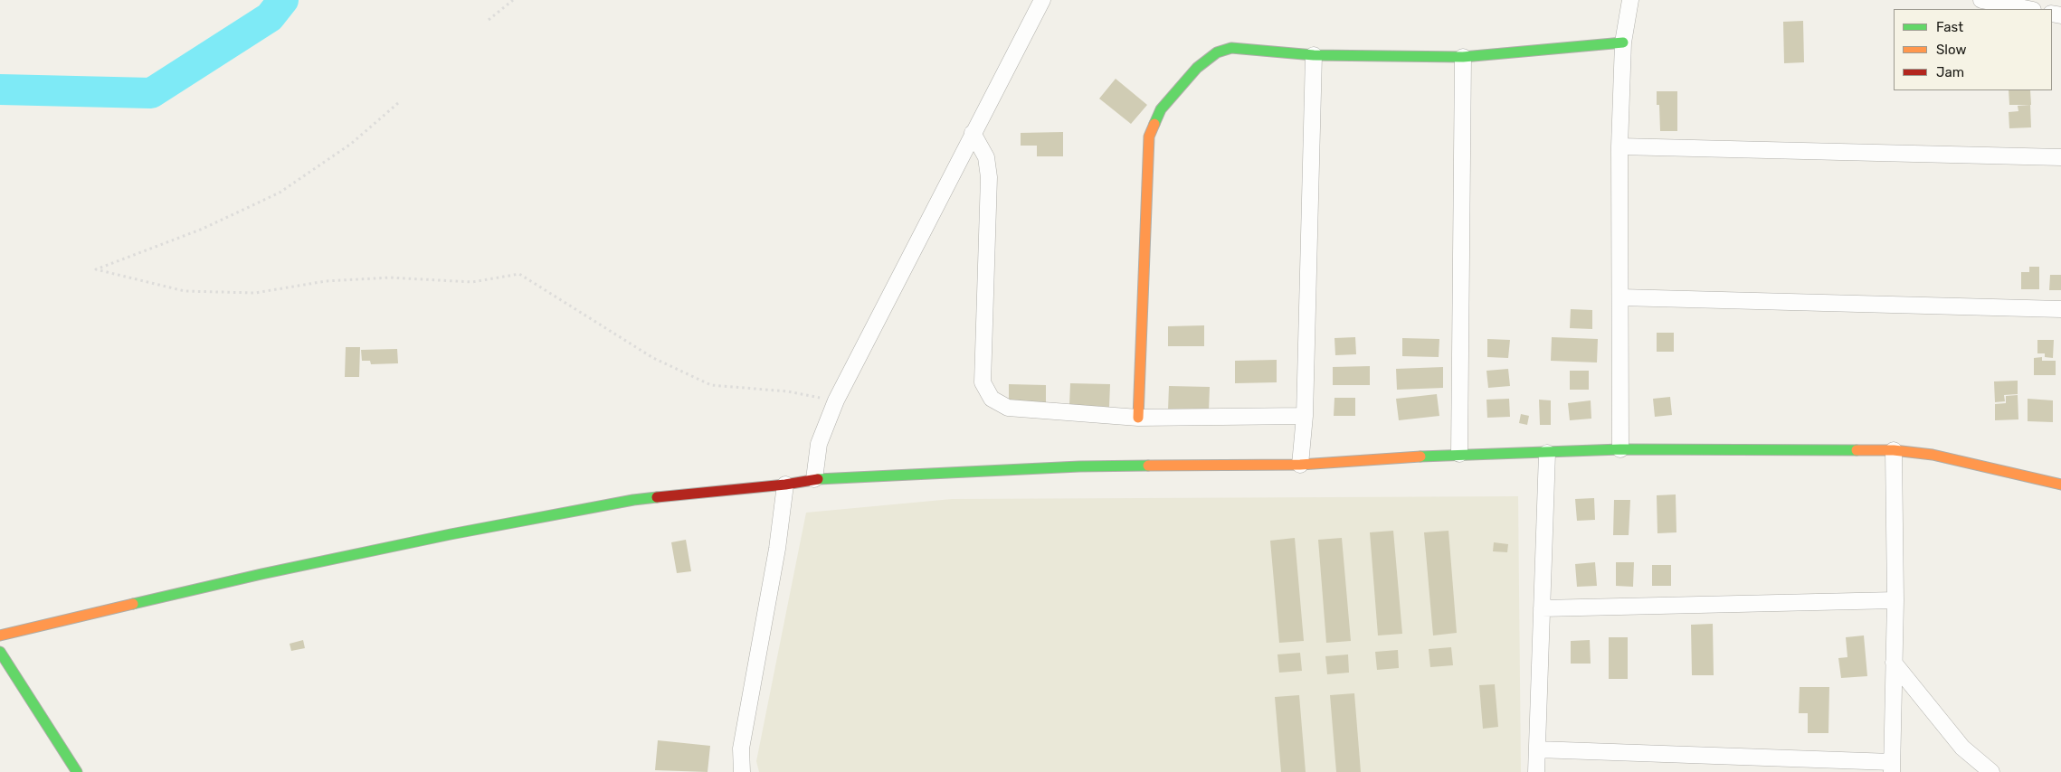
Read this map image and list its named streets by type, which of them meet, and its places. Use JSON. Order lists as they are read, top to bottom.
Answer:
{
  "legend": ["Fast", "Slow", "Jam"]
}
